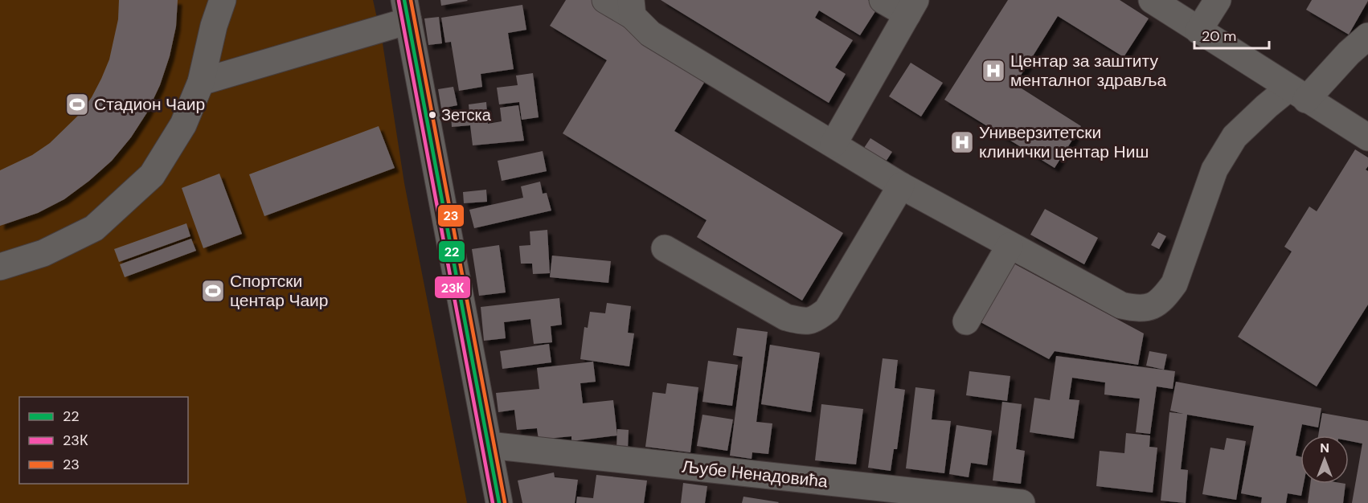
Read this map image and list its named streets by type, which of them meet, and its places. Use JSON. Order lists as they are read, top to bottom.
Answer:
{
  "streets": {
    "street": ["Љубе Ненадовића"]
  },
  "places": {
    "hospital": ["Центар за заштиту менталног здравља", "Универзитетски клинички центар Ниш"],
    "sports": ["Стадион Чаир", "Спортски центар Чаир"],
    "other": ["Зетска"]
  },
  "lines": ["transit line 22", "transit line 23", "transit line 23К"],
  "legend": ["22", "23К", "23"],
  "scale_bar": "20 m",
  "north": "top"
}
